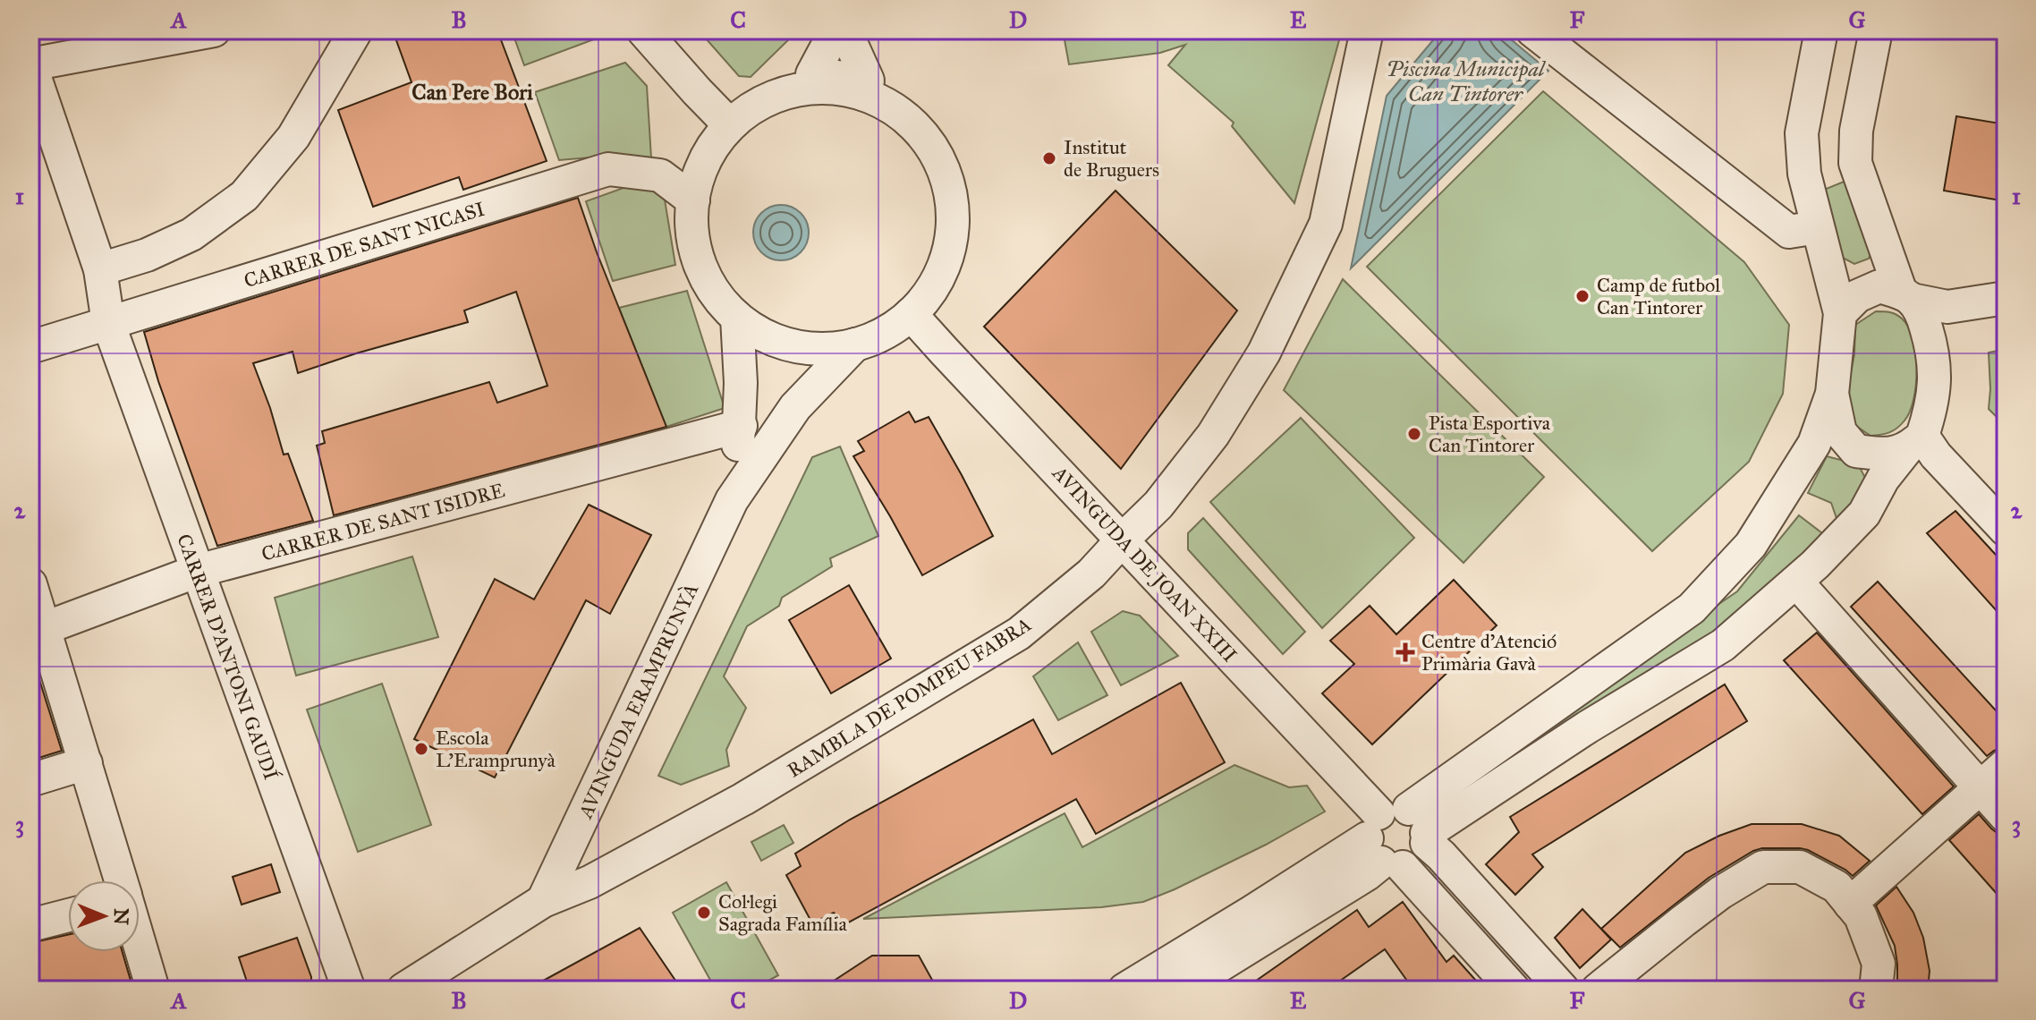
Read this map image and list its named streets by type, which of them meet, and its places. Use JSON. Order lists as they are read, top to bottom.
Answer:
{
  "streets": {
    "street": [
      "CARRER DE SANT NICASI",
      "CARRER DE SANT ISIDRE",
      "AVINGUDA DE JOAN XXIII",
      "CARRER D'ANTONI GAUDÍ",
      "RAMBLA DE POMPEU FABRA",
      "AVINGUDA ERAMPRUNYÀ"
    ]
  },
  "crossings": [
    ["CARRER DE SANT NICASI", "CARRER D'ANTONI GAUDÍ"],
    ["CARRER DE SANT ISIDRE", "CARRER D'ANTONI GAUDÍ"],
    ["AVINGUDA DE JOAN XXIII", "RAMBLA DE POMPEU FABRA"],
    ["RAMBLA DE POMPEU FABRA", "AVINGUDA ERAMPRUNYÀ"]
  ],
  "districts": ["Can Pere Bori"],
  "water": ["Piscina Municipal Can Tintorer"],
  "places": {
    "other": [
      "Institut de Bruguers",
      "Camp de futbol Can Tintorer",
      "Pista Esportiva Can Tintorer",
      "Escola L'Eramprunyà",
      "Col·legi Sagrada Família"
    ],
    "health": ["Centre d'Atenció Primària Gavà"]
  },
  "north": "right",
  "grid": {
    "columns": [
      "A",
      "B",
      "C",
      "D",
      "E",
      "F",
      "G"
    ],
    "rows": ["1", "2", "3"]
  }
}
